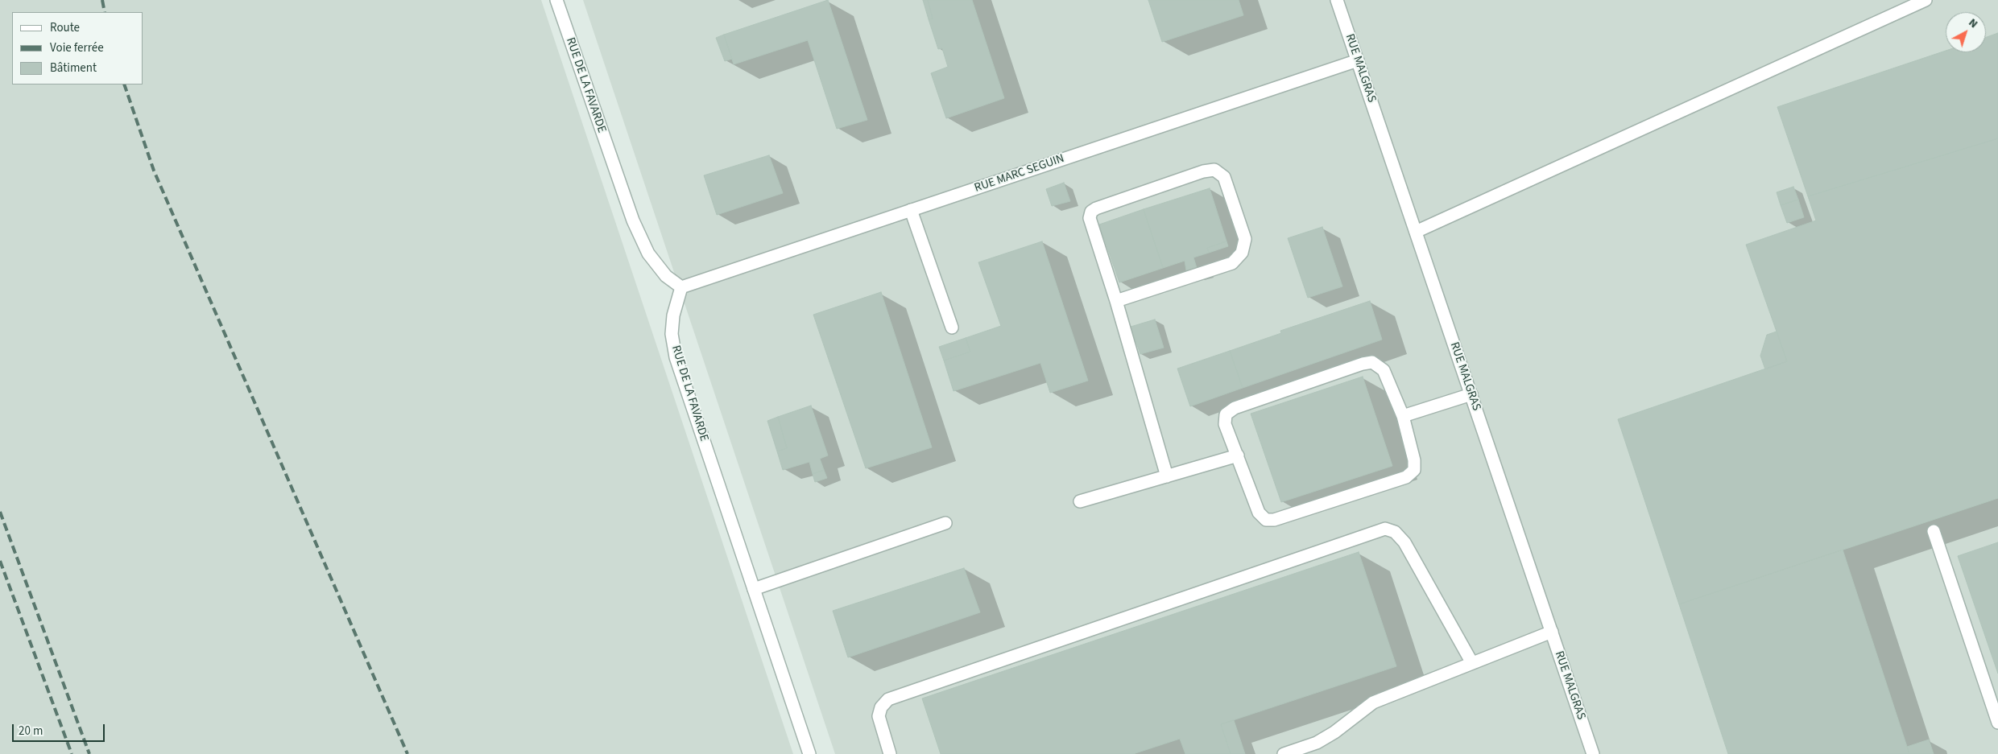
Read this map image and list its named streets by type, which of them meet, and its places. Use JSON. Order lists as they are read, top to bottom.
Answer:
{
  "streets": {
    "street": ["RUE MALGRAS", "RUE DE LA FAVARDE", "RUE MARC SEGUIN"]
  },
  "crossings": [
    ["RUE MALGRAS", "RUE MARC SEGUIN"],
    ["RUE DE LA FAVARDE", "RUE MARC SEGUIN"]
  ],
  "legend": ["Route", "Voie ferrée", "Bâtiment"],
  "scale_bar": "20 m",
  "north": "top right"
}
